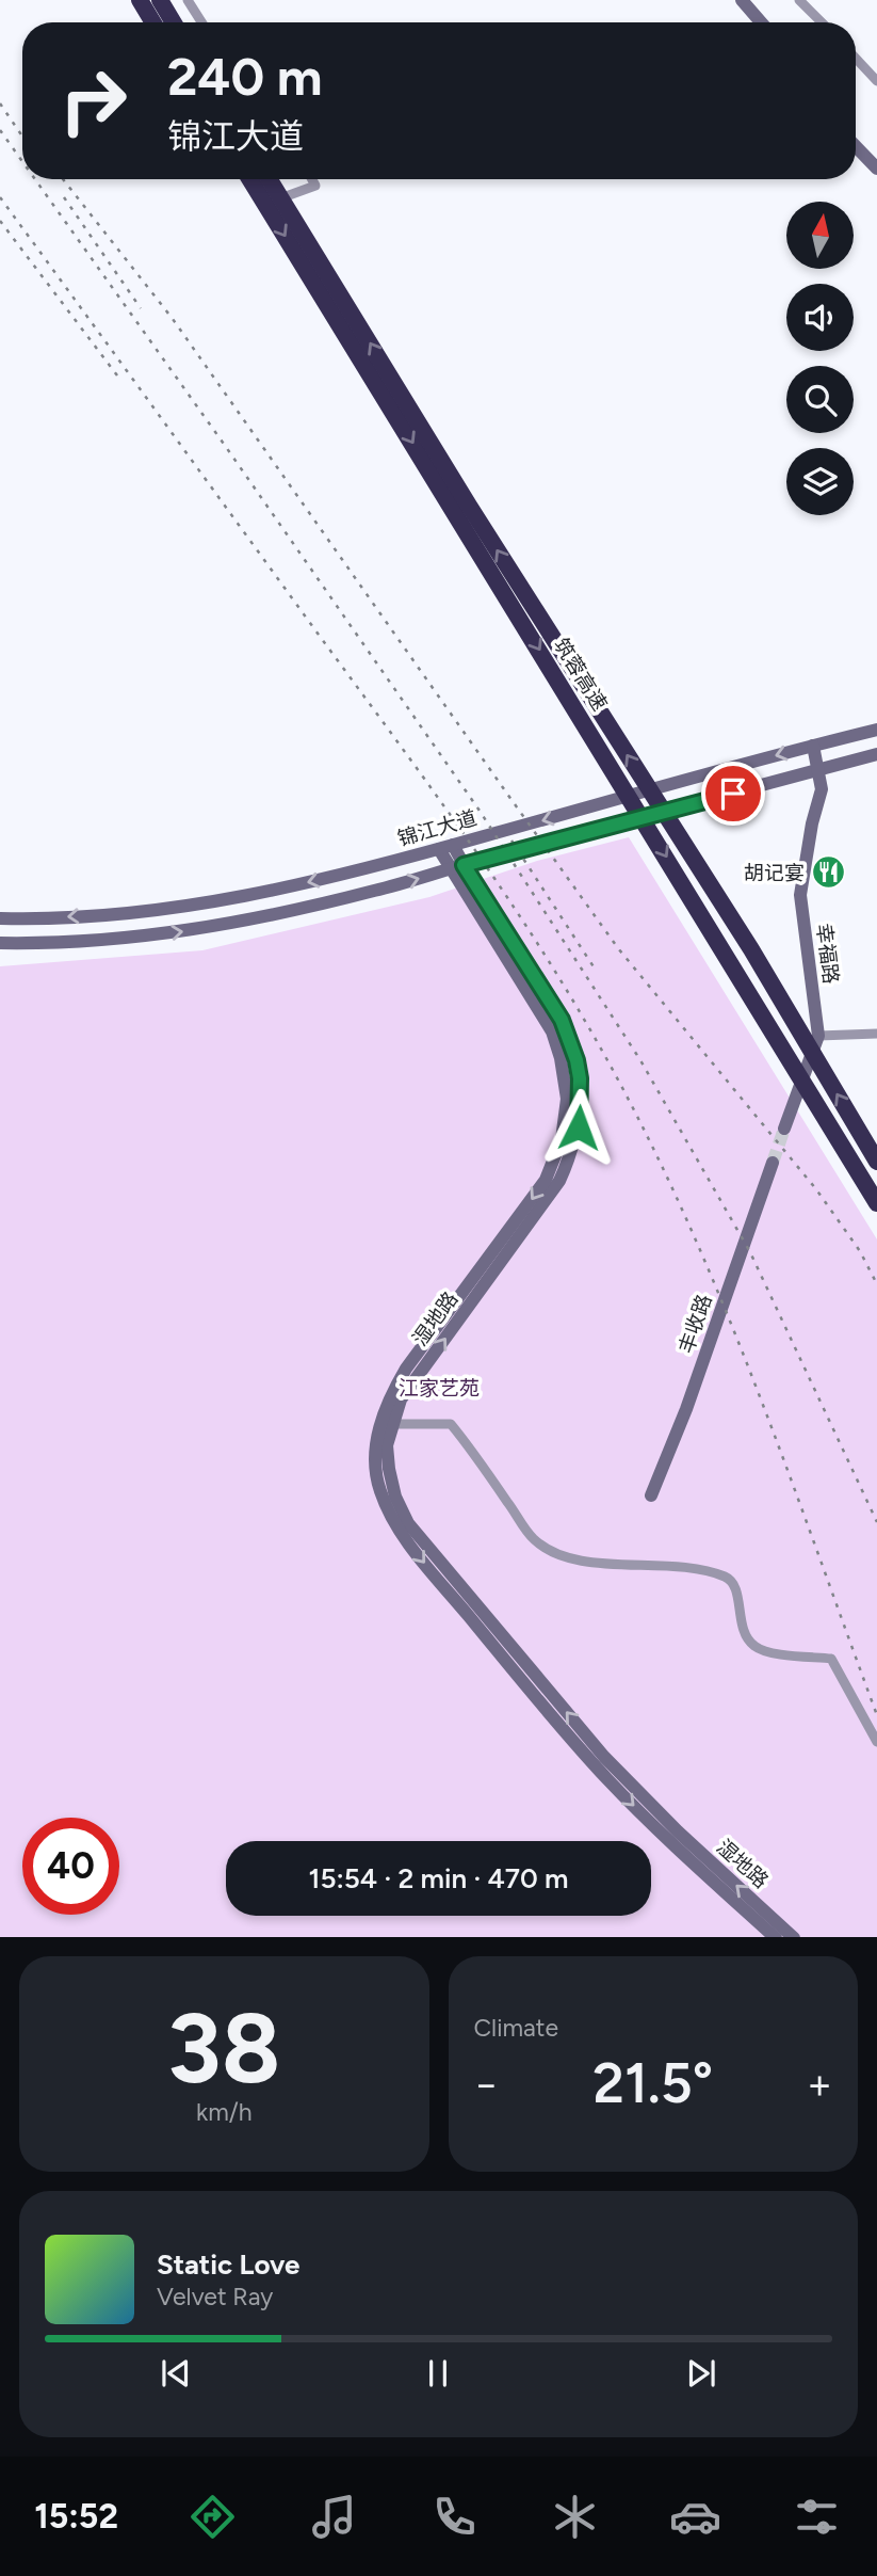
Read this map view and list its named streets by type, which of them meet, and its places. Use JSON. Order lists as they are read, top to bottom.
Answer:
{
  "streets": {
    "highway": ["筑蓉高速"],
    "street": [
      "锦江大道",
      "幸福路",
      "湿地路",
      "丰收路"
    ]
  },
  "crossings": [
    ["锦江大道", "幸福路"],
    ["锦江大道", "湿地路"]
  ],
  "parks": ["江家艺苑"],
  "places": {
    "restaurant": ["胡记宴"]
  },
  "north": "top",
  "page": {
    "turn": ["240 m", "锦江大道"],
    "limit": "40",
    "trip": "15:54 · 2 min · 470 m",
    "tile": [
      ["38", "km/h"],
      "Climate"
    ],
    "heat": ["−", "21.5°", "+"],
    "song": ["Static Love", "Velvet Ray"],
    "tabs": "15:52"
  }
}
